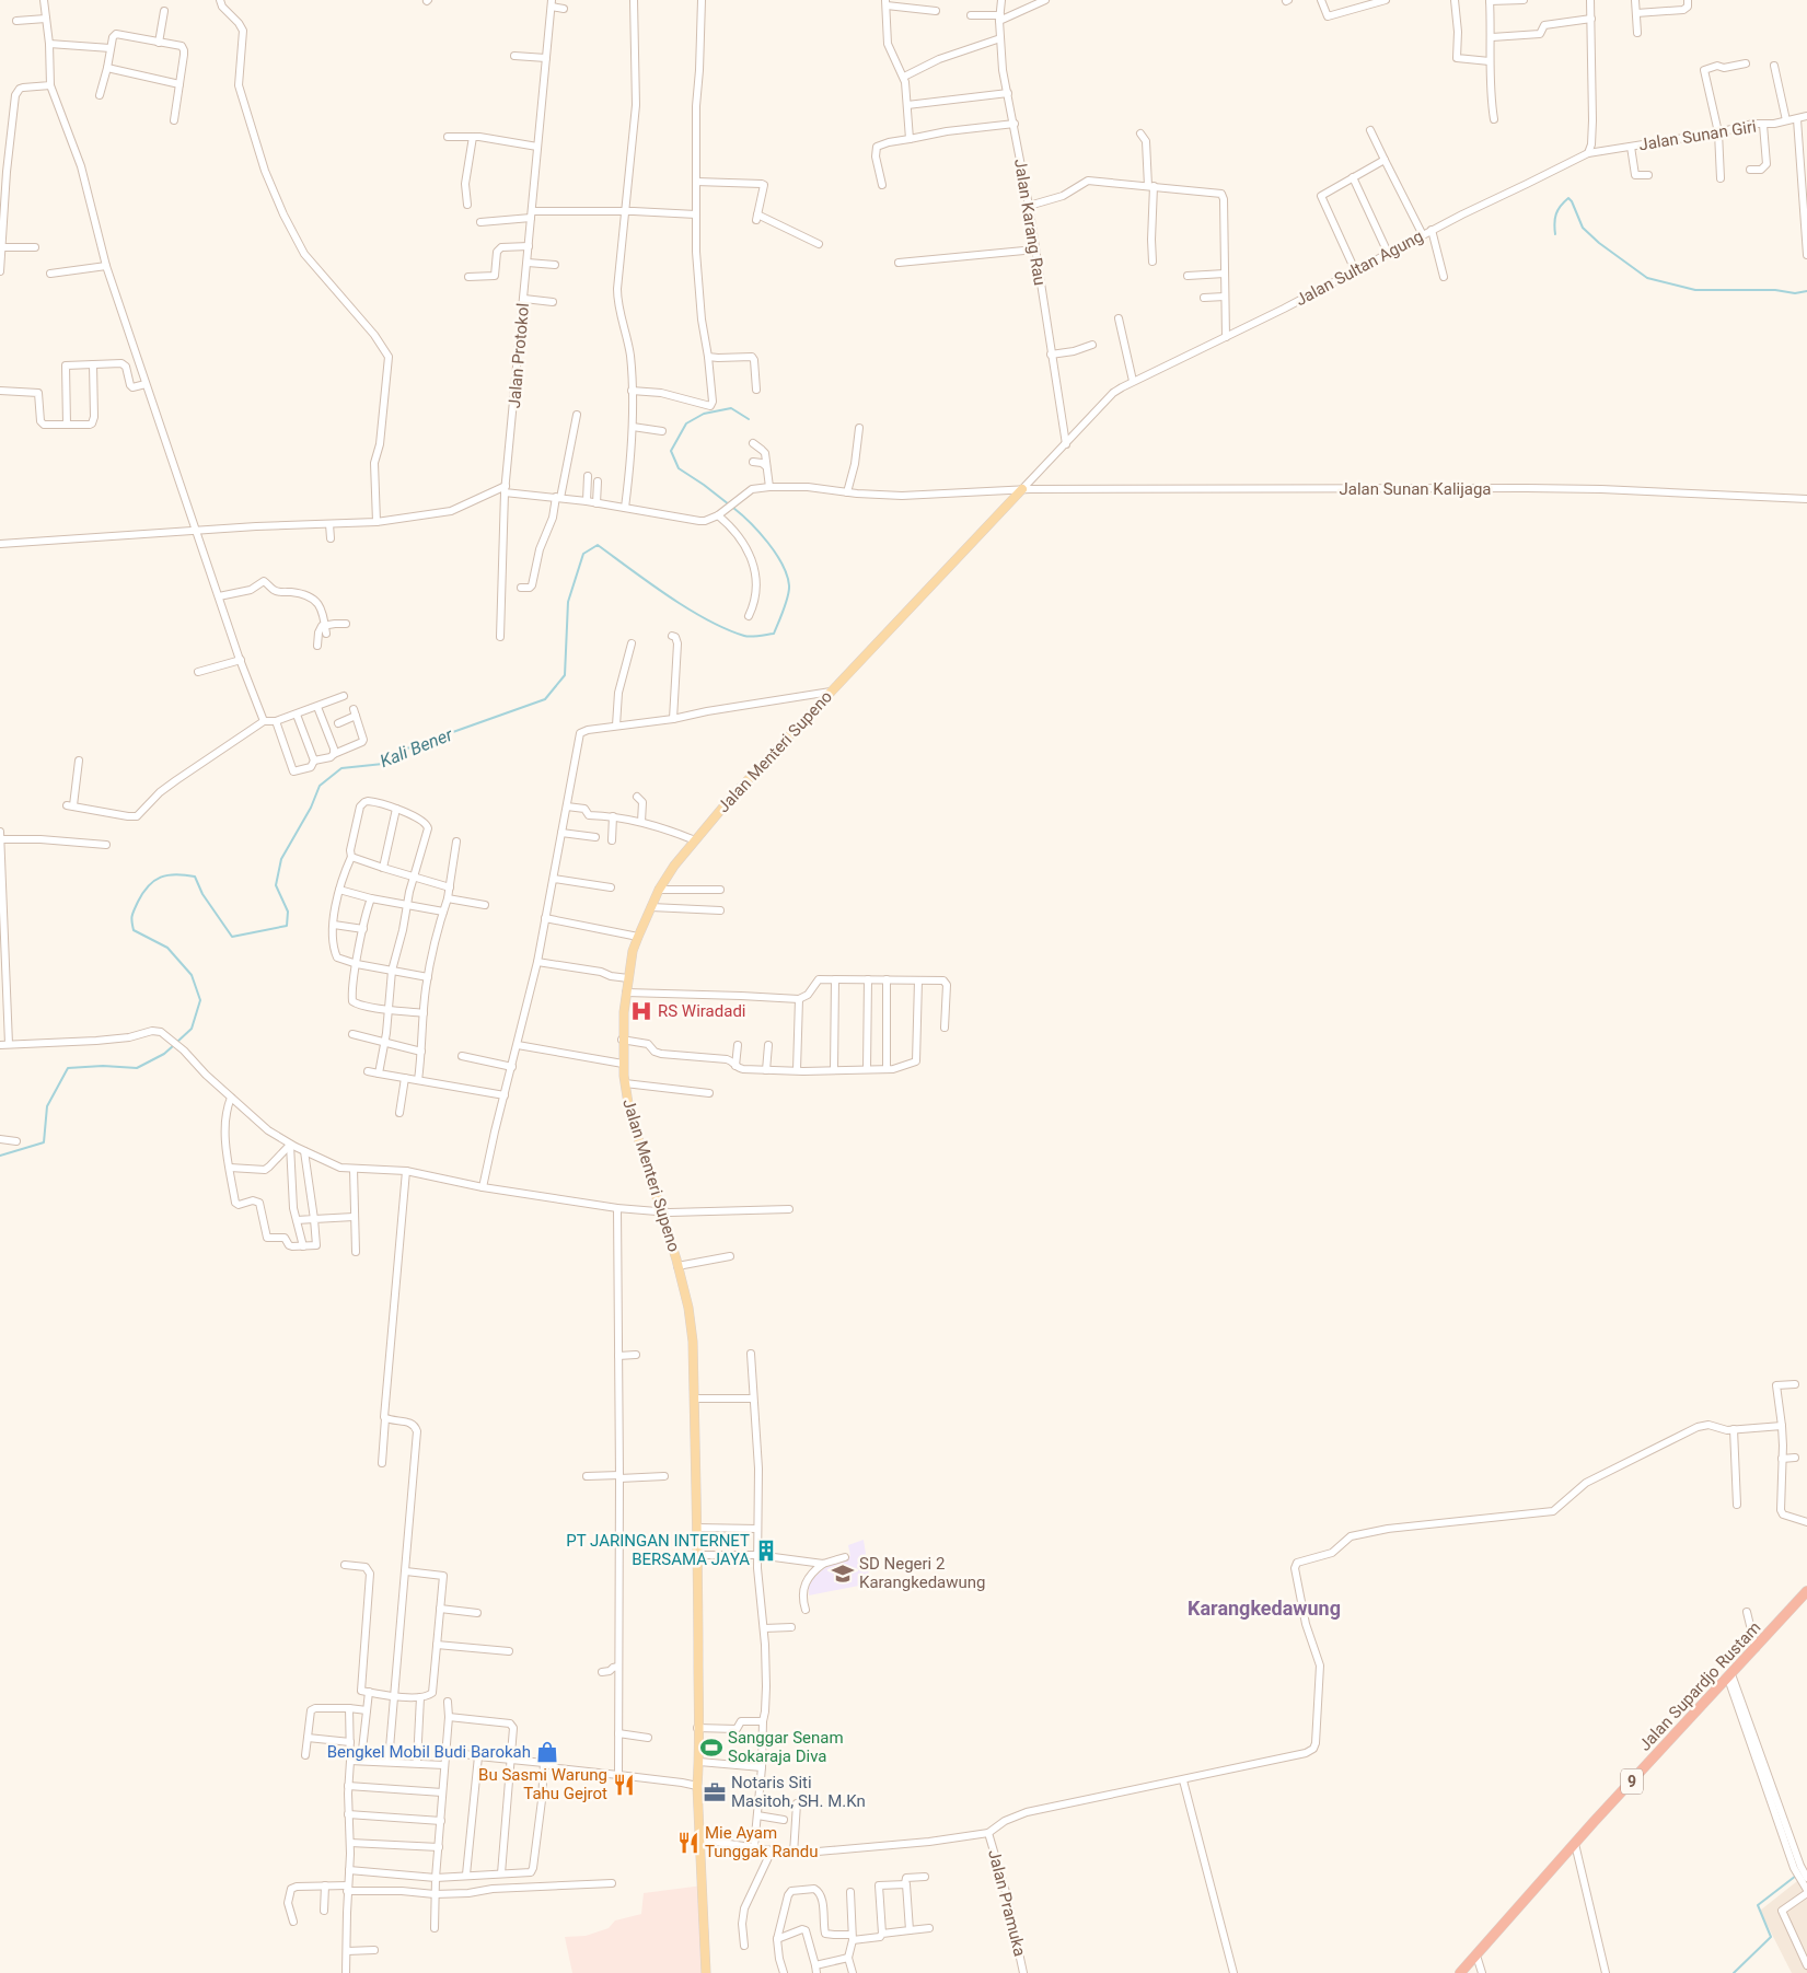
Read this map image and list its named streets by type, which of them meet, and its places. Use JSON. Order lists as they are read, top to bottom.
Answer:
{
  "streets": {
    "highway": ["Jalan Supardjo Rustam", "9"],
    "main road": ["Jalan Menteri Supeno"],
    "street": [
      "Jalan Sunan Giri",
      "Jalan Karang Rau",
      "Jalan Sultan Agung",
      "Jalan Protokol",
      "Jalan Sunan Kalijaga",
      "Jalan Pramuka"
    ]
  },
  "crossings": [
    ["Jalan Sunan Giri", "Jalan Sultan Agung"],
    ["Jalan Karang Rau", "Jalan Sultan Agung"],
    ["Jalan Sultan Agung", "Jalan Sunan Kalijaga"],
    ["Jalan Sultan Agung", "Jalan Menteri Supeno"],
    ["Jalan Sunan Kalijaga", "Jalan Menteri Supeno"]
  ],
  "districts": ["Karangkedawung"],
  "water": ["Kali Bener"],
  "places": {
    "hospital": ["RS Wiradadi"],
    "building": ["PT JARINGAN INTERNET BERSAMA JAYA"],
    "school or university": ["SD Negeri 2 Karangkedawung"],
    "sports": ["Sanggar Senam Sokaraja Diva"],
    "shop": ["Bengkel Mobil Budi Barokah"],
    "restaurant": ["Bu Sasmi Warung Tahu Gejrot", "Mie Ayam Tunggak Randu"],
    "office": ["Notaris Siti Masitoh, SH. M.Kn"]
  }
}
